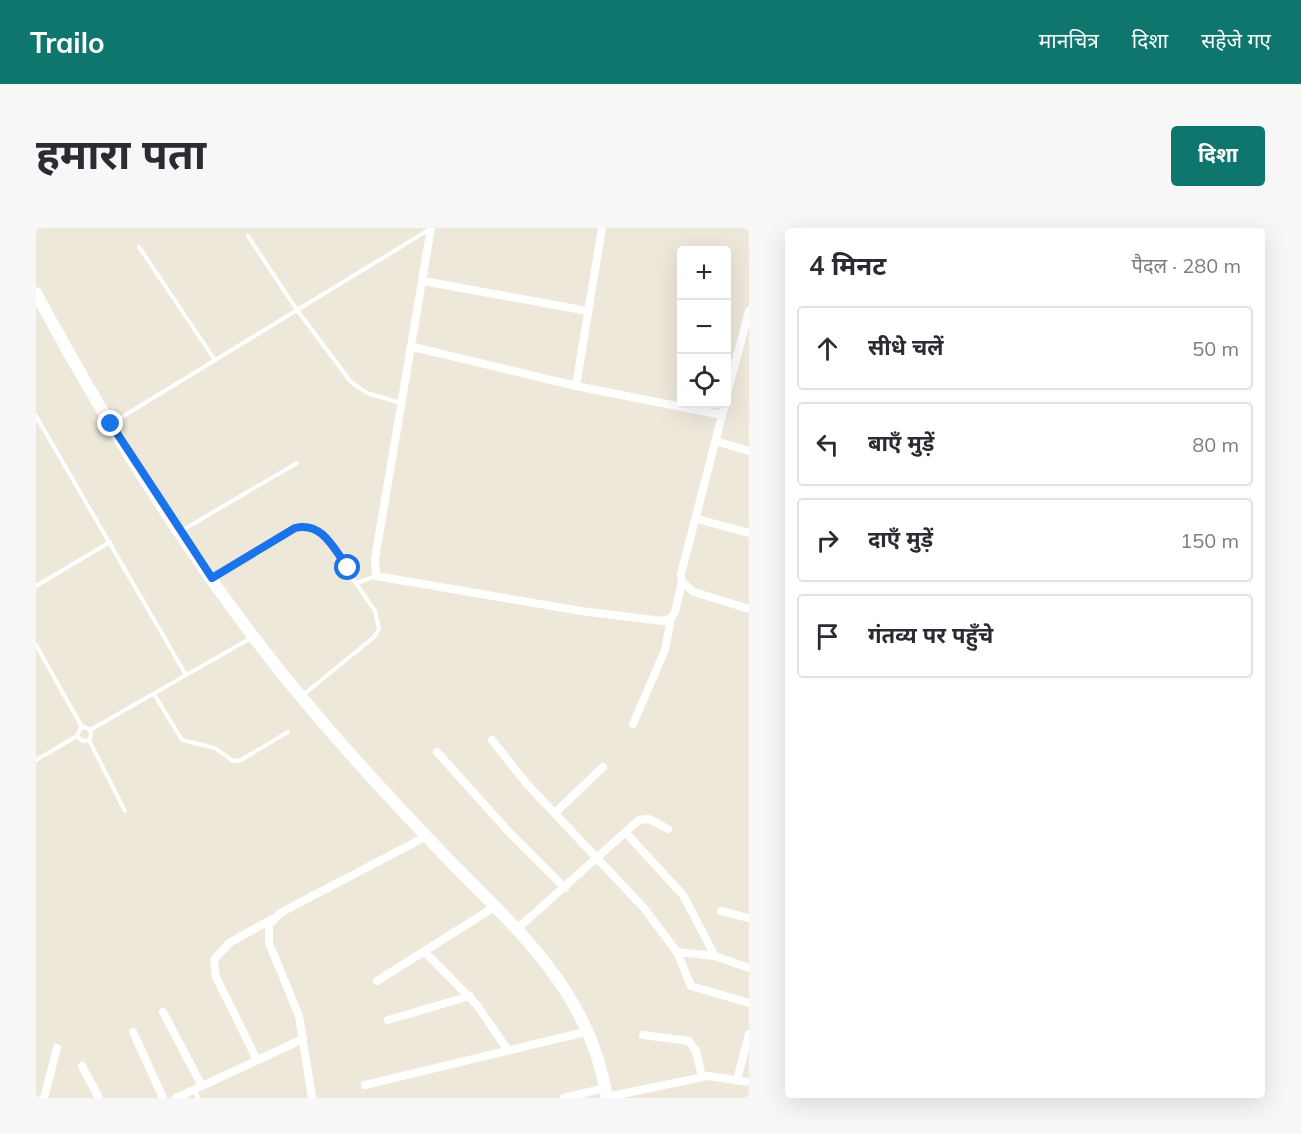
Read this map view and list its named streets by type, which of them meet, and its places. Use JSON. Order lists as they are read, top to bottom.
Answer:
{
  "page": {
    "header": "Trailo",
    "nav": ["मानचित्र", "दिशा", "सहेजे गए"],
    "buttons": "दिशा",
    "title": "हमारा पता",
    "heading": ["4 मिनट", "पैदल · 280 m"],
    "map_buttons": ["+", "−"],
    "list": [
      ["सीधे चलें", "50 m"],
      ["बाएँ मुड़ें", "80 m"],
      ["दाएँ मुड़ें", "150 m"],
      "गंतव्य पर पहुँचे"
    ]
  }
}
